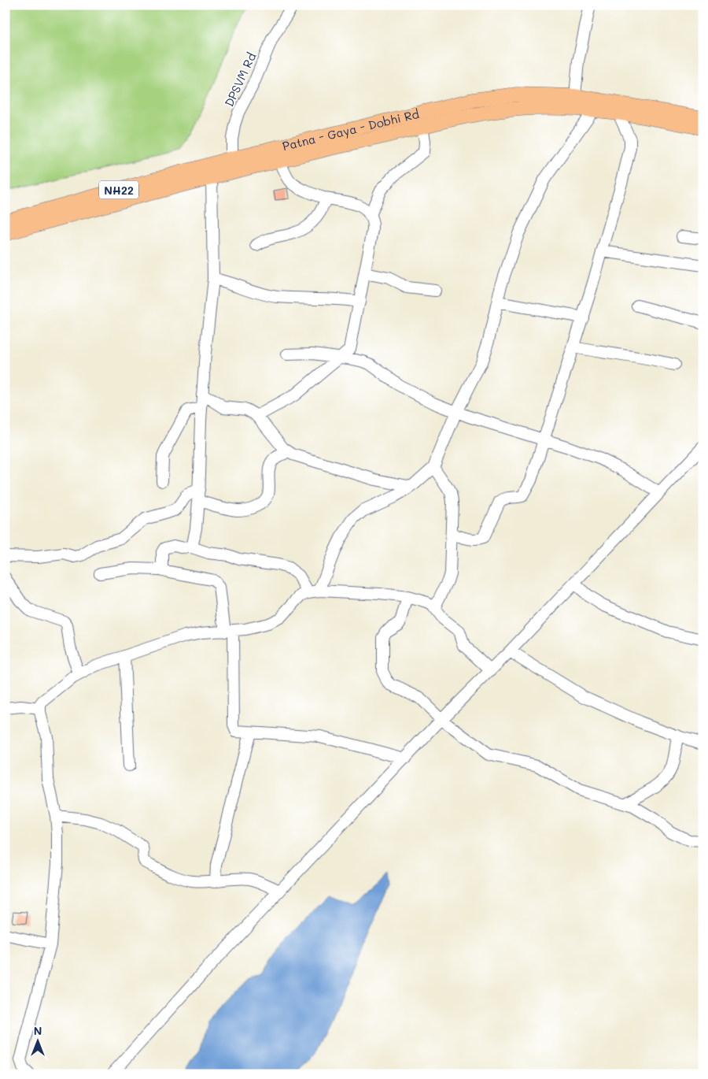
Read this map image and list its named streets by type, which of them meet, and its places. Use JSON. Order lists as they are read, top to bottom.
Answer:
{
  "streets": {
    "main road": ["Patna - Gaya - Dobhi Rd", "NH22"],
    "street": ["DPSVM Rd"]
  },
  "crossings": [
    ["DPSVM Rd", "Patna - Gaya - Dobhi Rd"]
  ],
  "north": "top"
}
